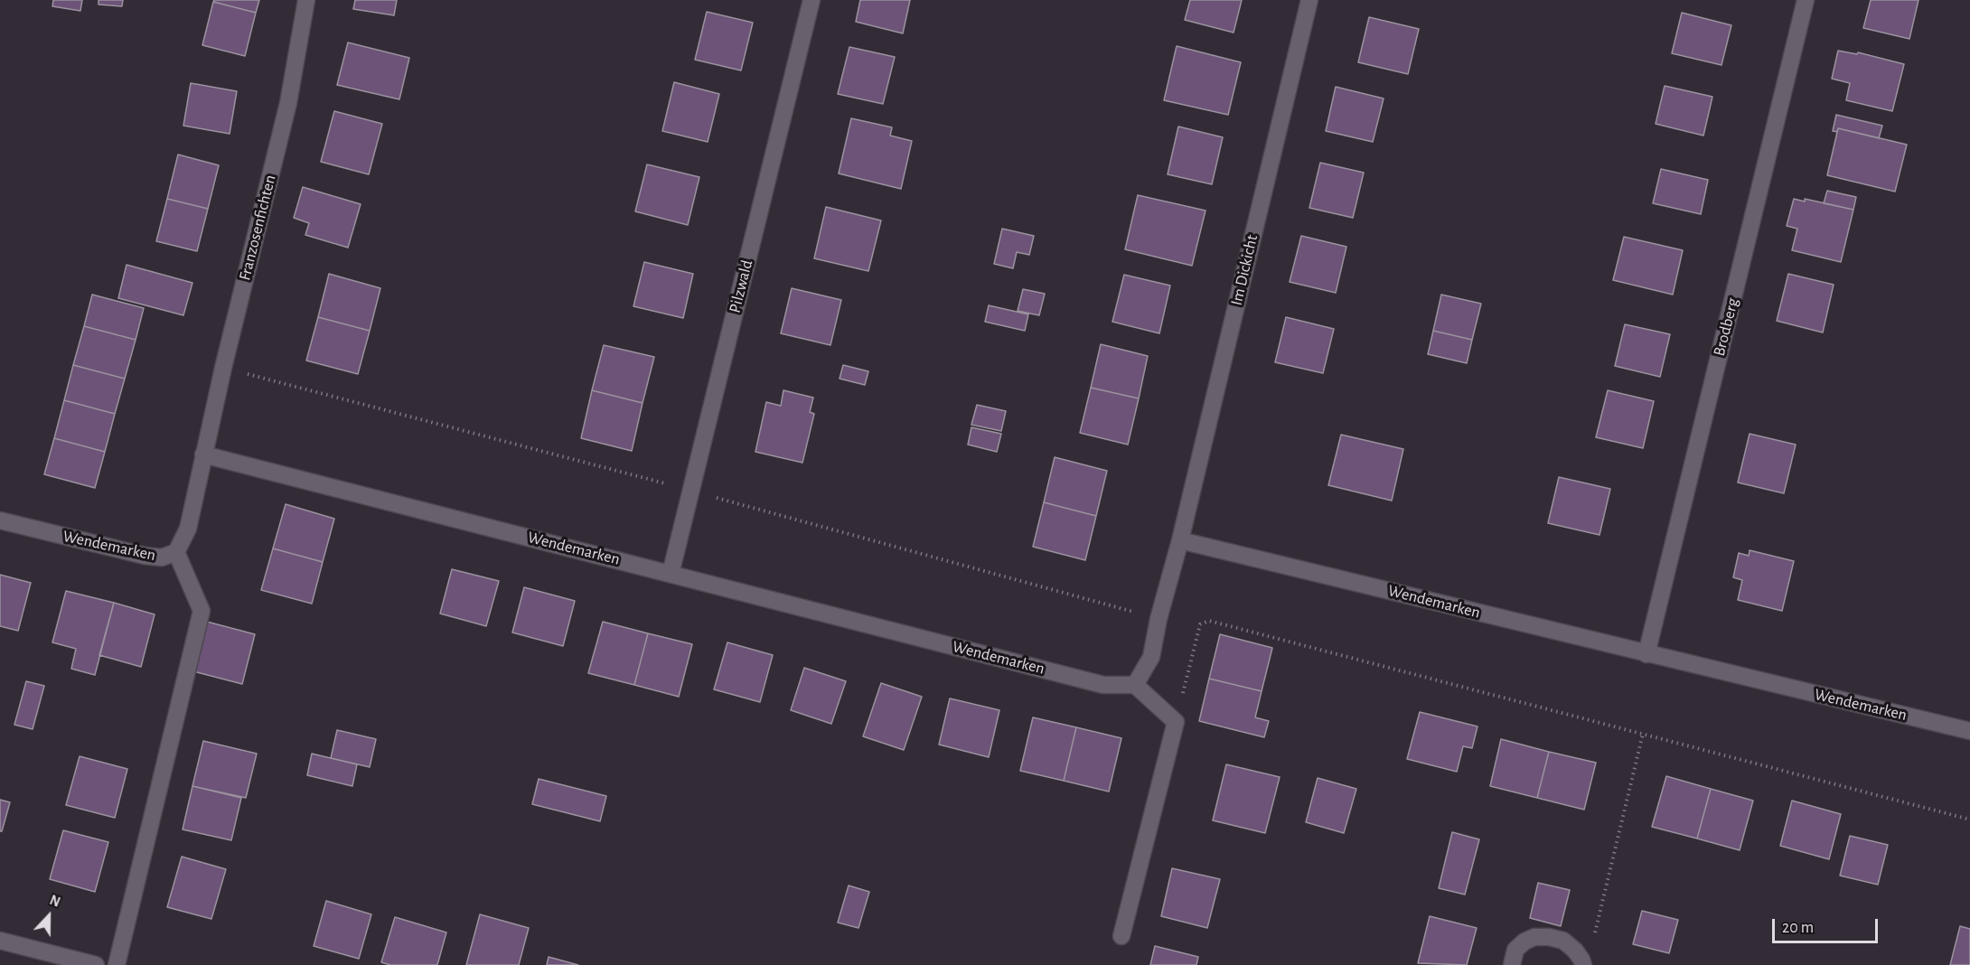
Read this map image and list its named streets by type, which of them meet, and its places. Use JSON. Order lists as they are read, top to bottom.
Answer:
{
  "streets": {
    "street": [
      "Franzosenfichten",
      "Im Dickicht",
      "Pilzwald",
      "Brodberg",
      "Wendemarken"
    ]
  },
  "crossings": [
    ["Franzosenfichten", "Wendemarken"],
    ["Im Dickicht", "Wendemarken"],
    ["Pilzwald", "Wendemarken"],
    ["Brodberg", "Wendemarken"]
  ],
  "scale_bar": "20 m",
  "north": "top"
}
